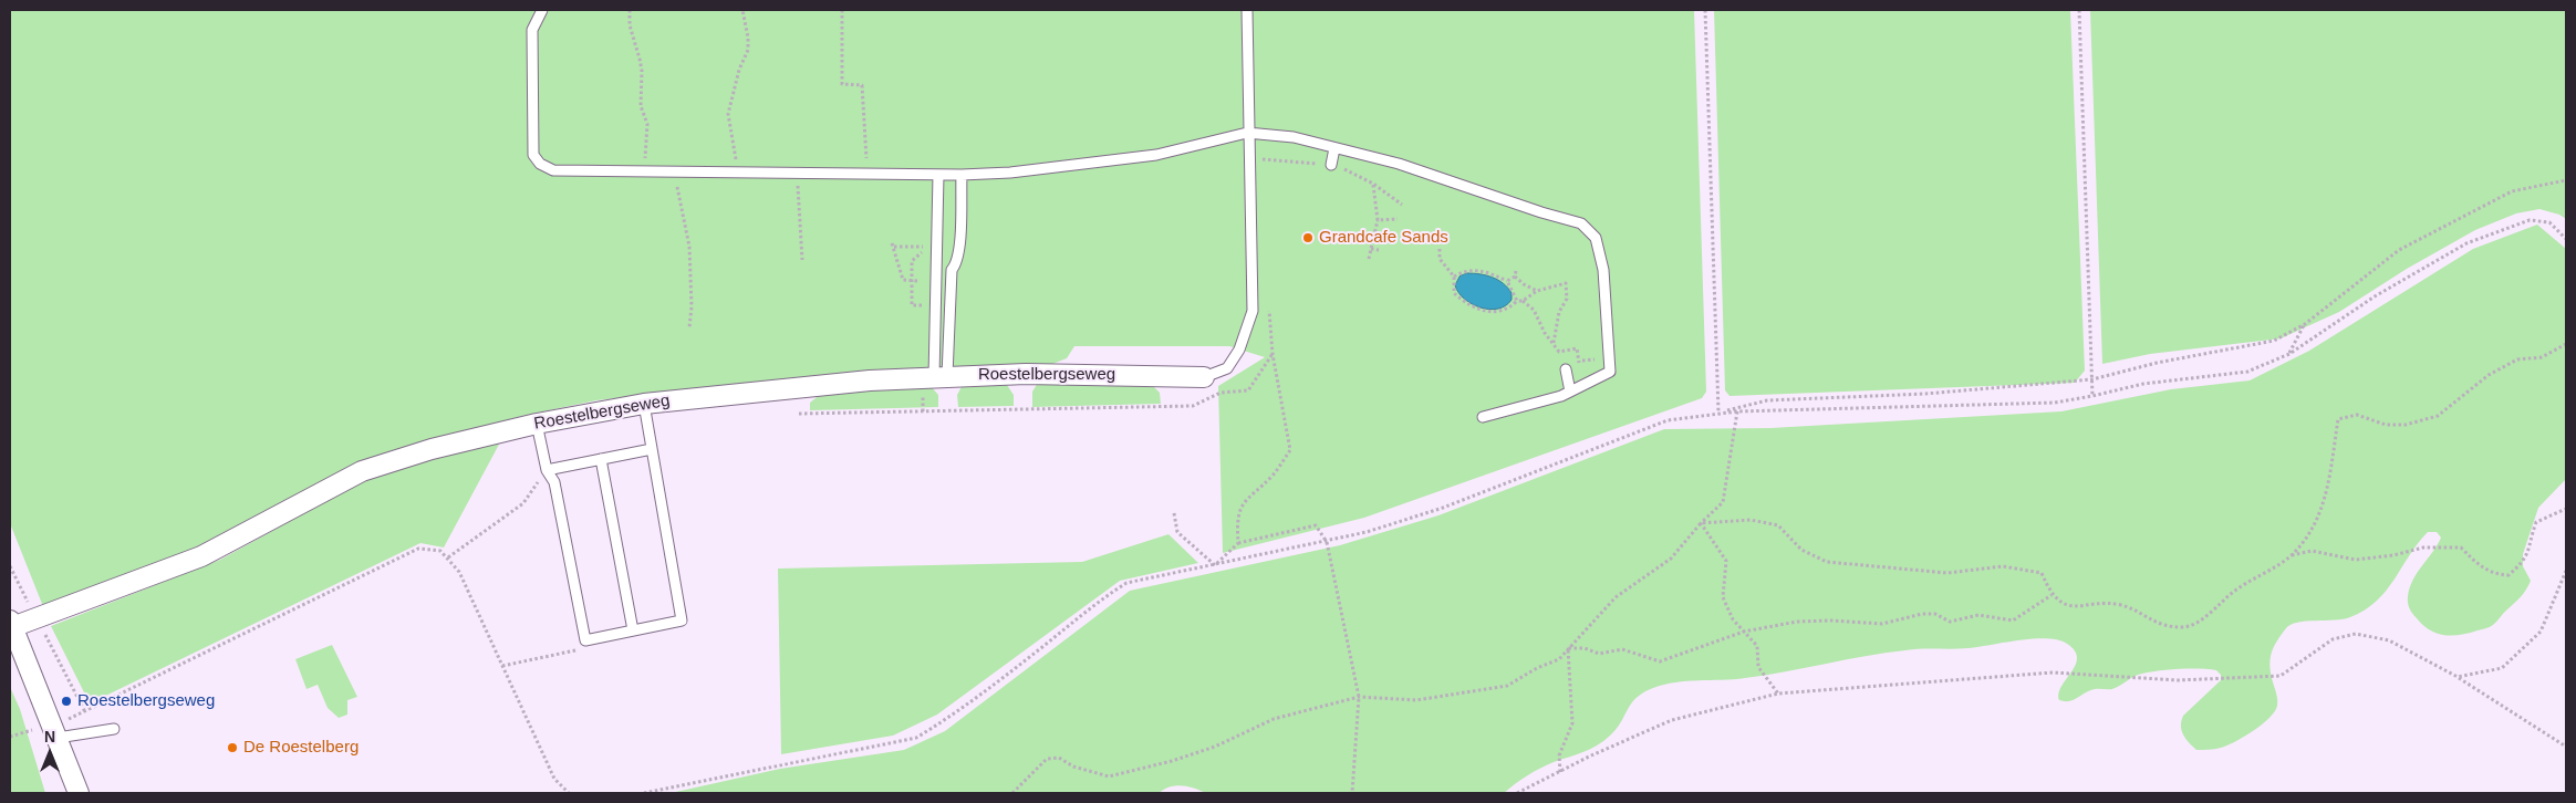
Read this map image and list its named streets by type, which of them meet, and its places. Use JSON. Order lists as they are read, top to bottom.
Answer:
{
  "streets": {
    "street": ["Roestelbergseweg"]
  },
  "places": ["Grandcafe Sands", "Roestelbergseweg", "De Roestelberg"],
  "north": "top"
}
